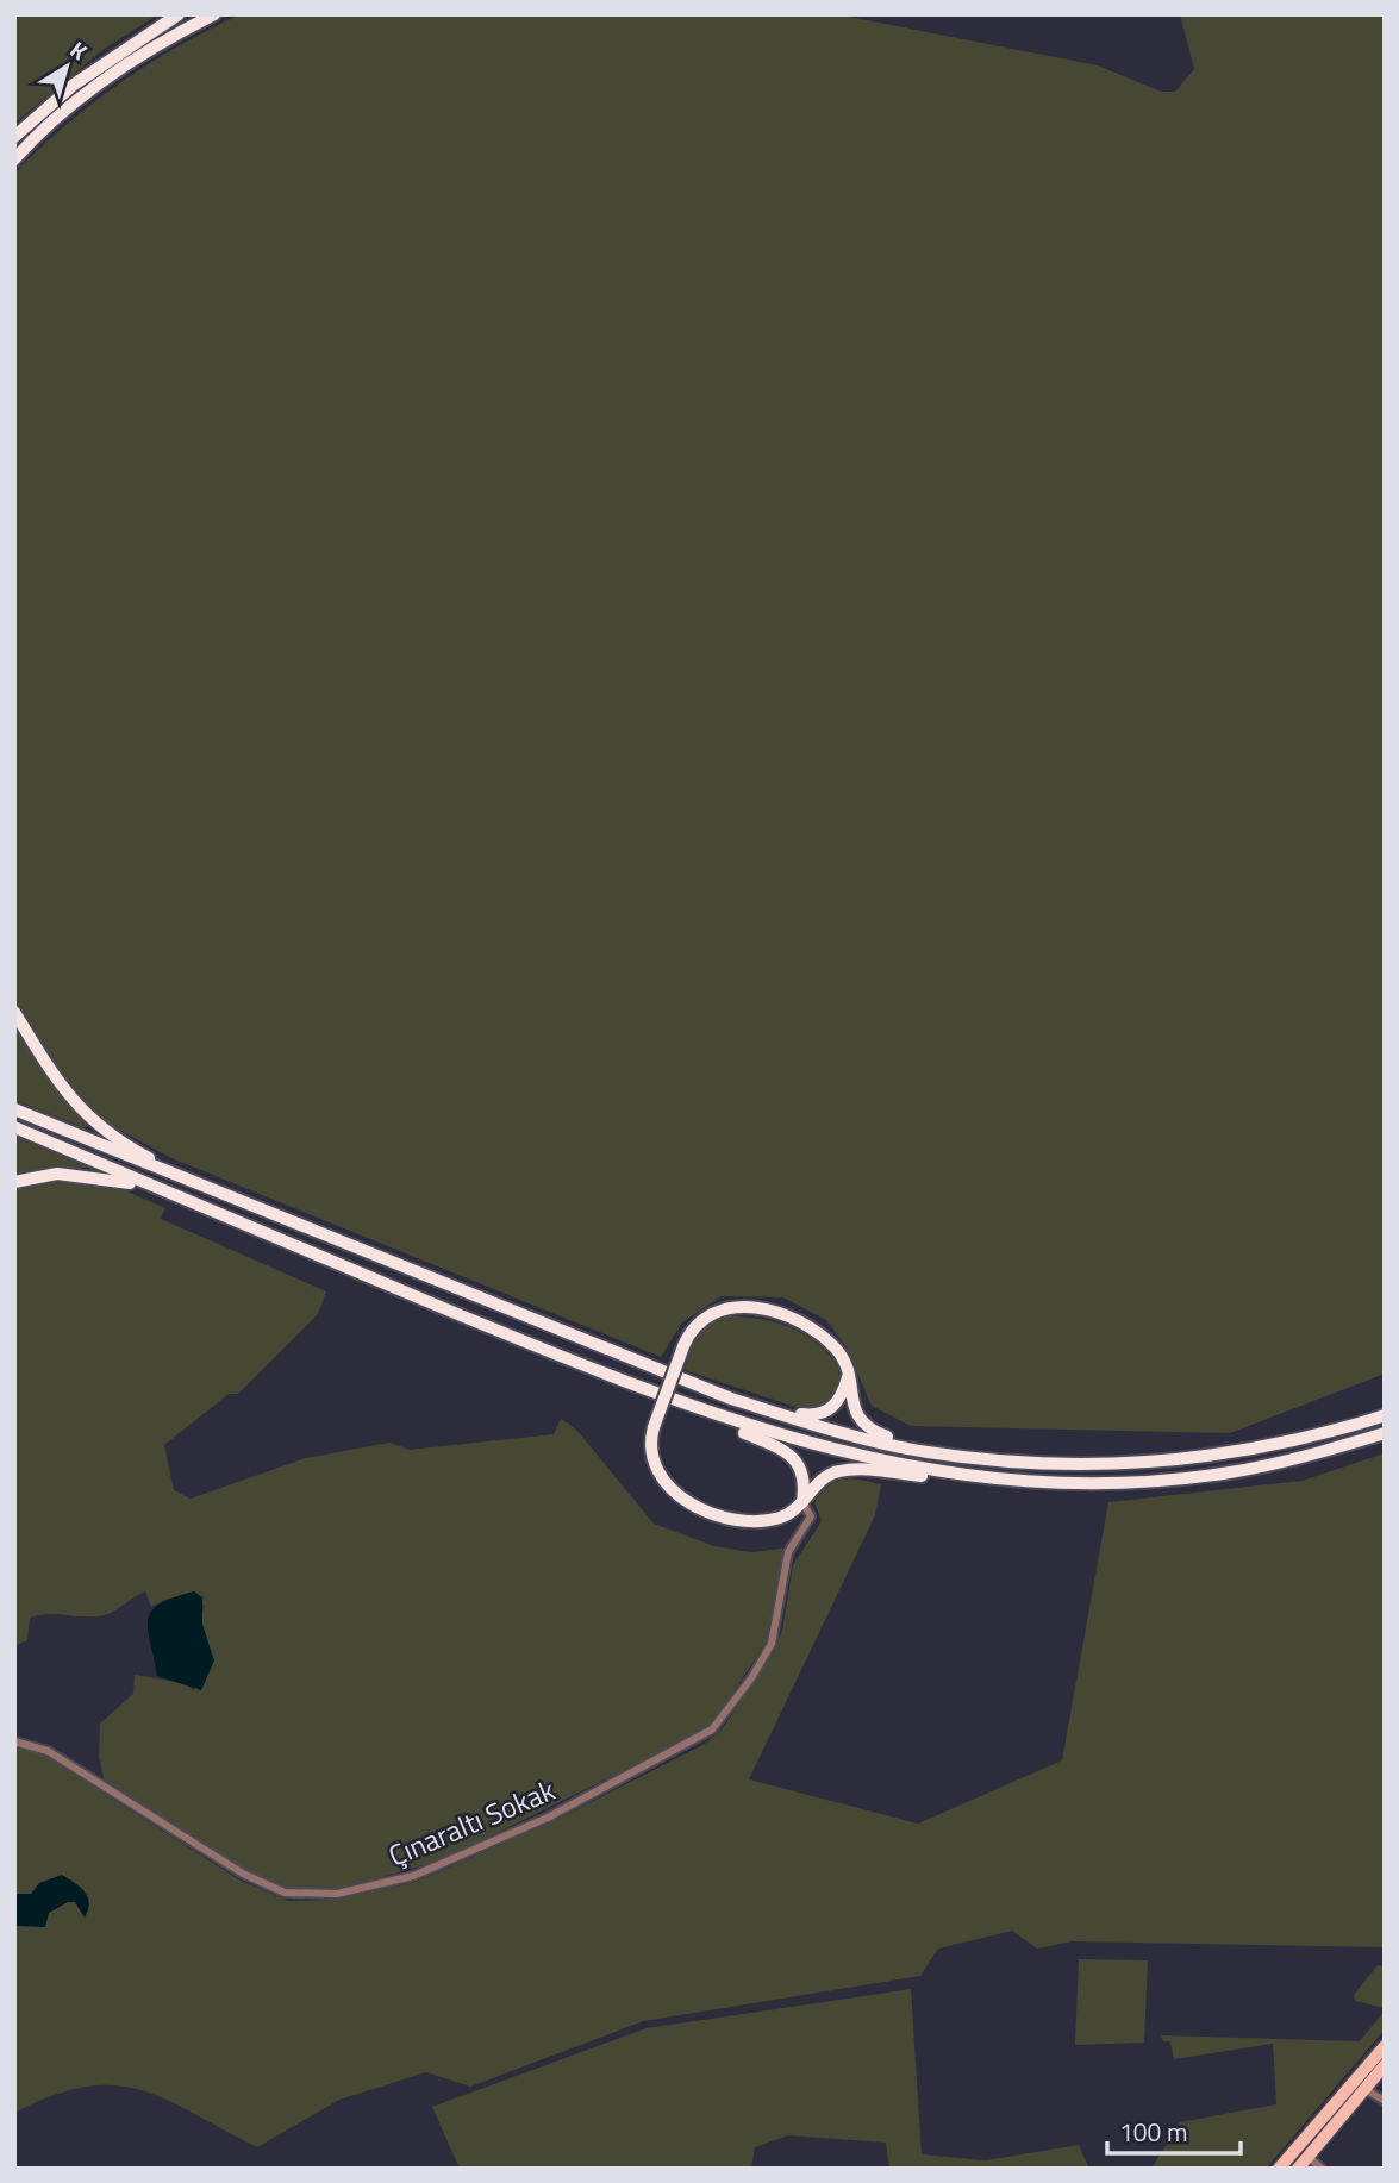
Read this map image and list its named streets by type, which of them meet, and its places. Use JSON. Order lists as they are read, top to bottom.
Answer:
{
  "streets": {
    "street": ["Çınaraltı Sokak"]
  },
  "scale_bar": "100 m",
  "north": "top right"
}
